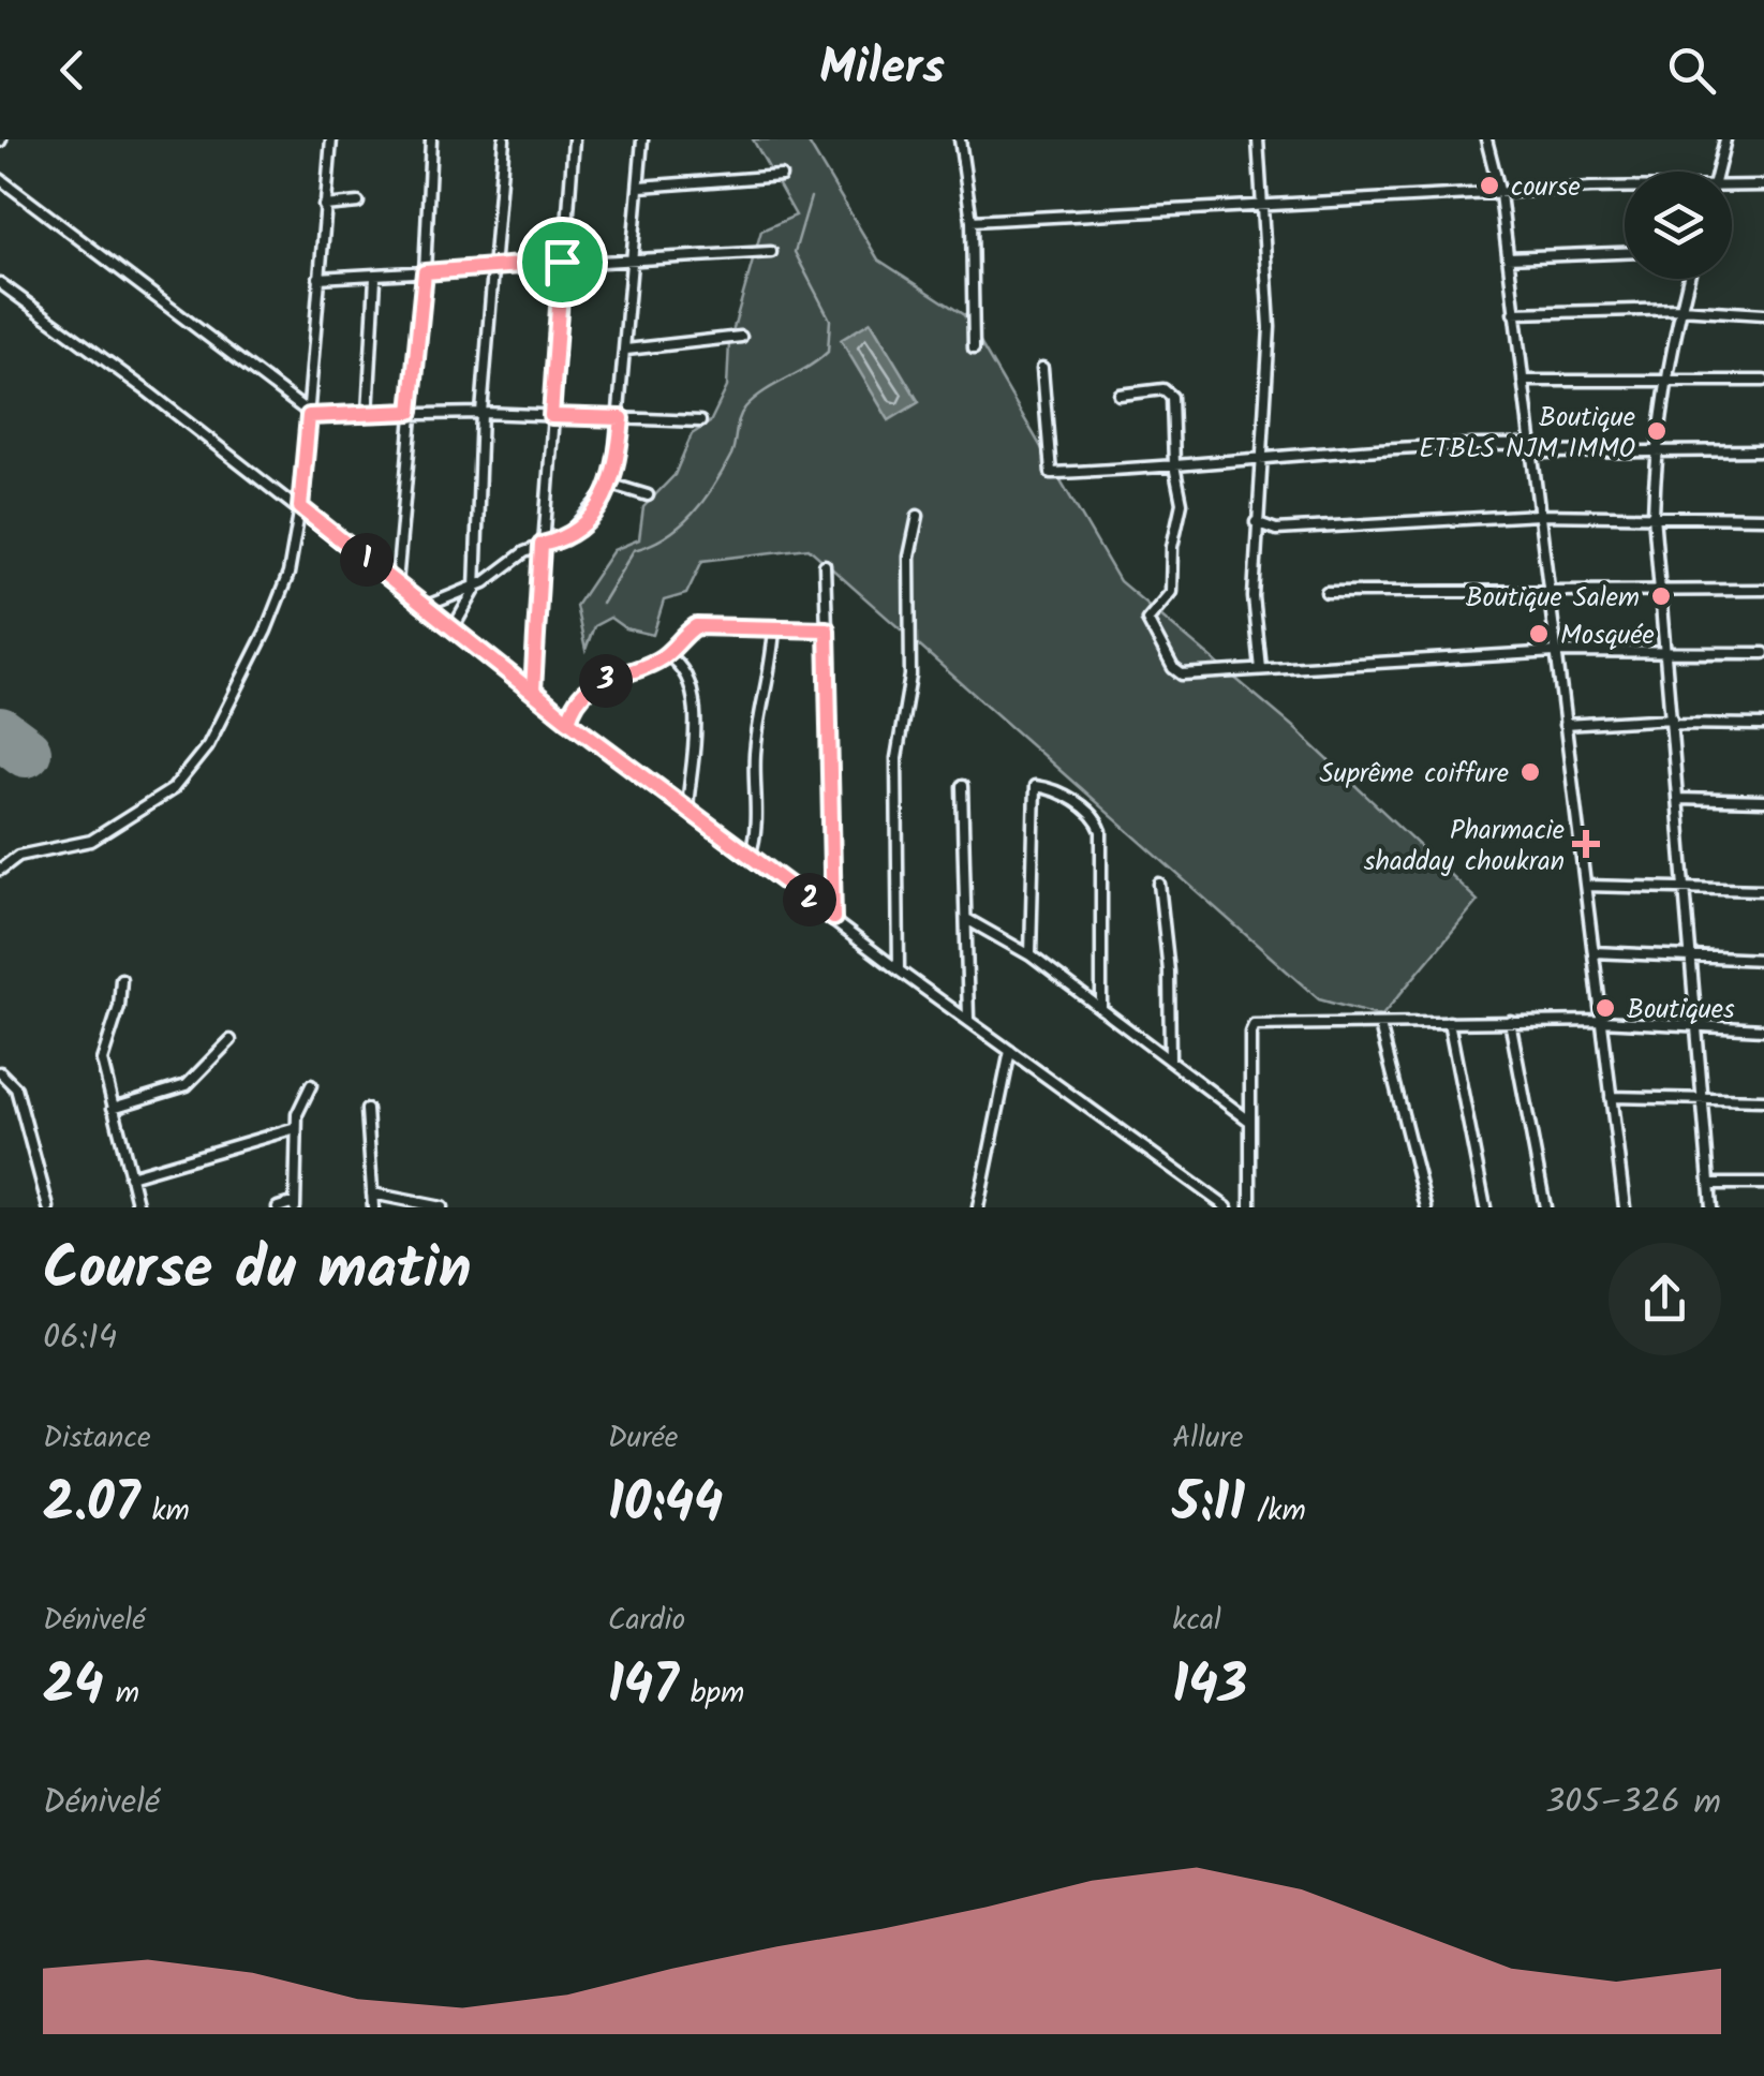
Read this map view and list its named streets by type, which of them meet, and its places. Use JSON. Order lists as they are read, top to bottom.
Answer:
{
  "places": {
    "other": [
      "course",
      "Boutique ETBLS NJM IMMO",
      "Boutique Salem",
      "Mosquée",
      "Suprême coiffure",
      "Boutiques"
    ],
    "health": ["Pharmacie shadday choukran"]
  },
  "page": {
    "header": "Milers",
    "pins": ["1", "3", "2"],
    "heading": ["Course du matin", "06:14"],
    "stats": [
      ["Distance", "2.07 km"],
      ["Durée", "10:44"],
      ["Allure", "5:11 /km"],
      ["Dénivelé", "24 m"],
      ["Cardio", "147 bpm"],
      ["kcal", "143"]
    ],
    "chart": ["Dénivelé", "305–326 m"]
  }
}
